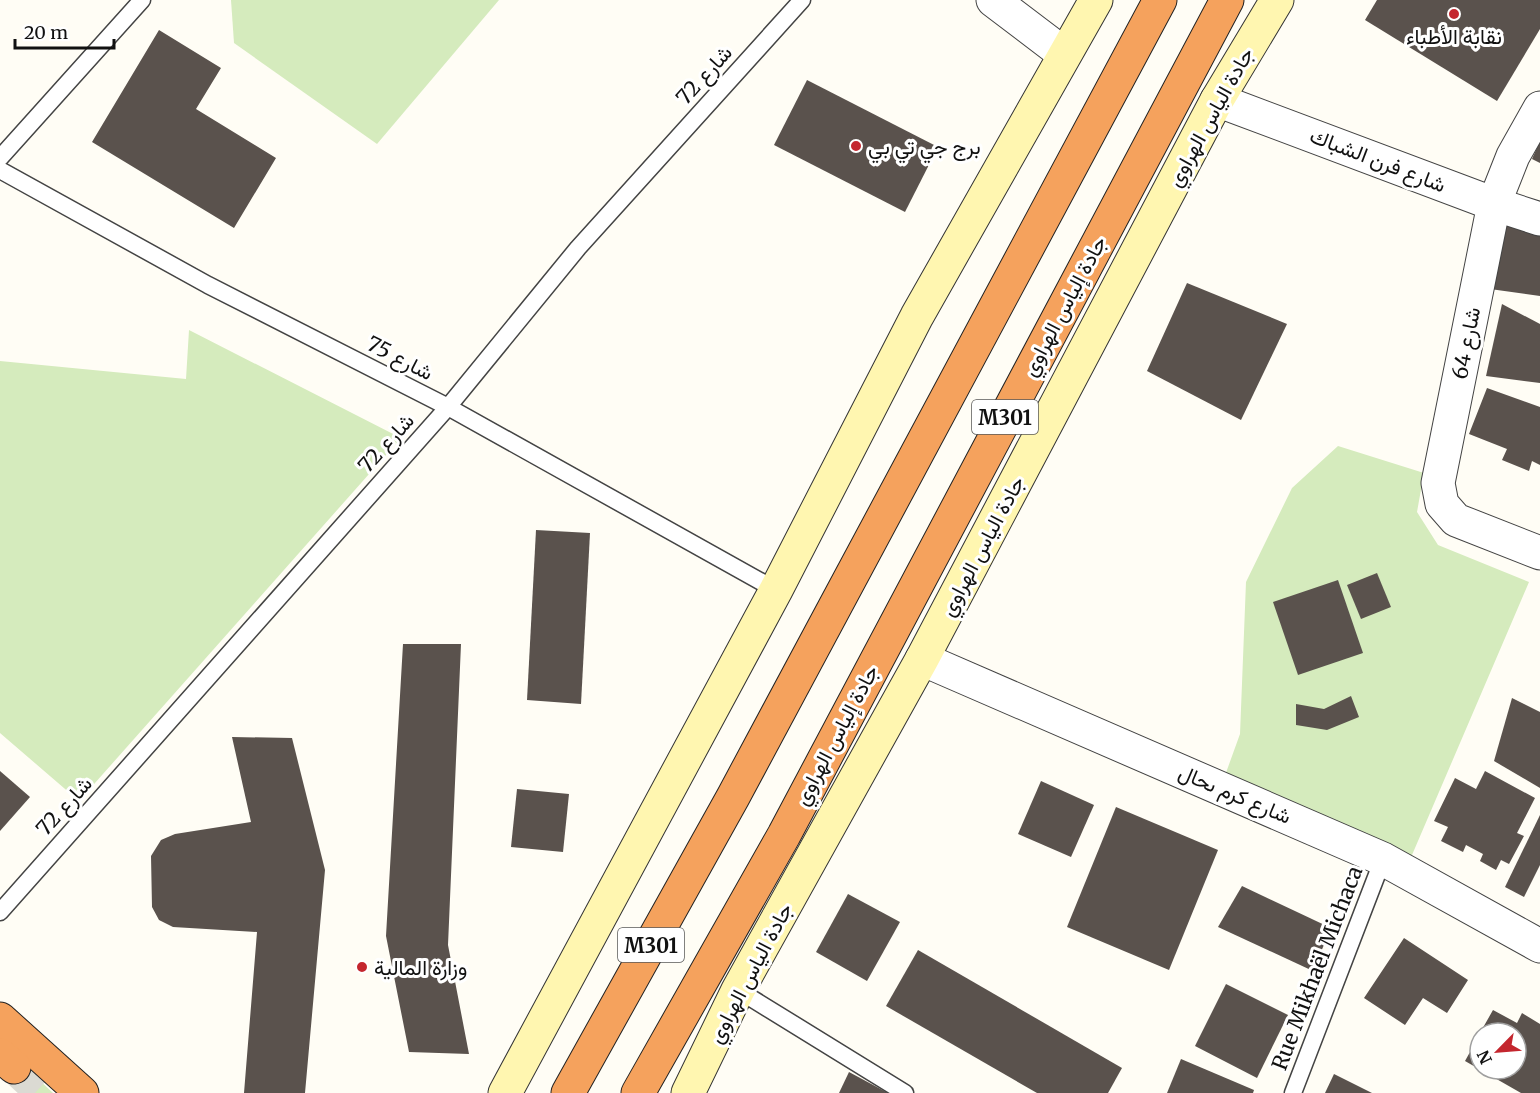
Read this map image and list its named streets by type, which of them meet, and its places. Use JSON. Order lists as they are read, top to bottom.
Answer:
{
  "streets": {
    "highway": ["جادة الياس الهراوي", "جادة إلياس الهراوي", "M301"],
    "street": ["شارع فرن الشباك", "شارع 64", "شارع كرم ىحال"],
    "lane": ["شارع 72", "شارع 75", "Rue Mikhaël Michaca"]
  },
  "crossings": [
    ["شارع 72", "شارع 75"],
    ["جادة الياس الهراوي", "شارع فرن الشباك"],
    ["جادة الياس الهراوي", "جادة إلياس الهراوي"],
    ["جادة الياس الهراوي", "شارع كرم ىحال"],
    ["شارع فرن الشباك", "شارع 64"],
    ["شارع كرم ىحال", "Rue Mikhaël Michaca"]
  ],
  "places": ["نقابة الأطباء", "برج جي تي بي", "وزارة المالية"],
  "scale_bar": "20 m",
  "north": "bottom left"
}
